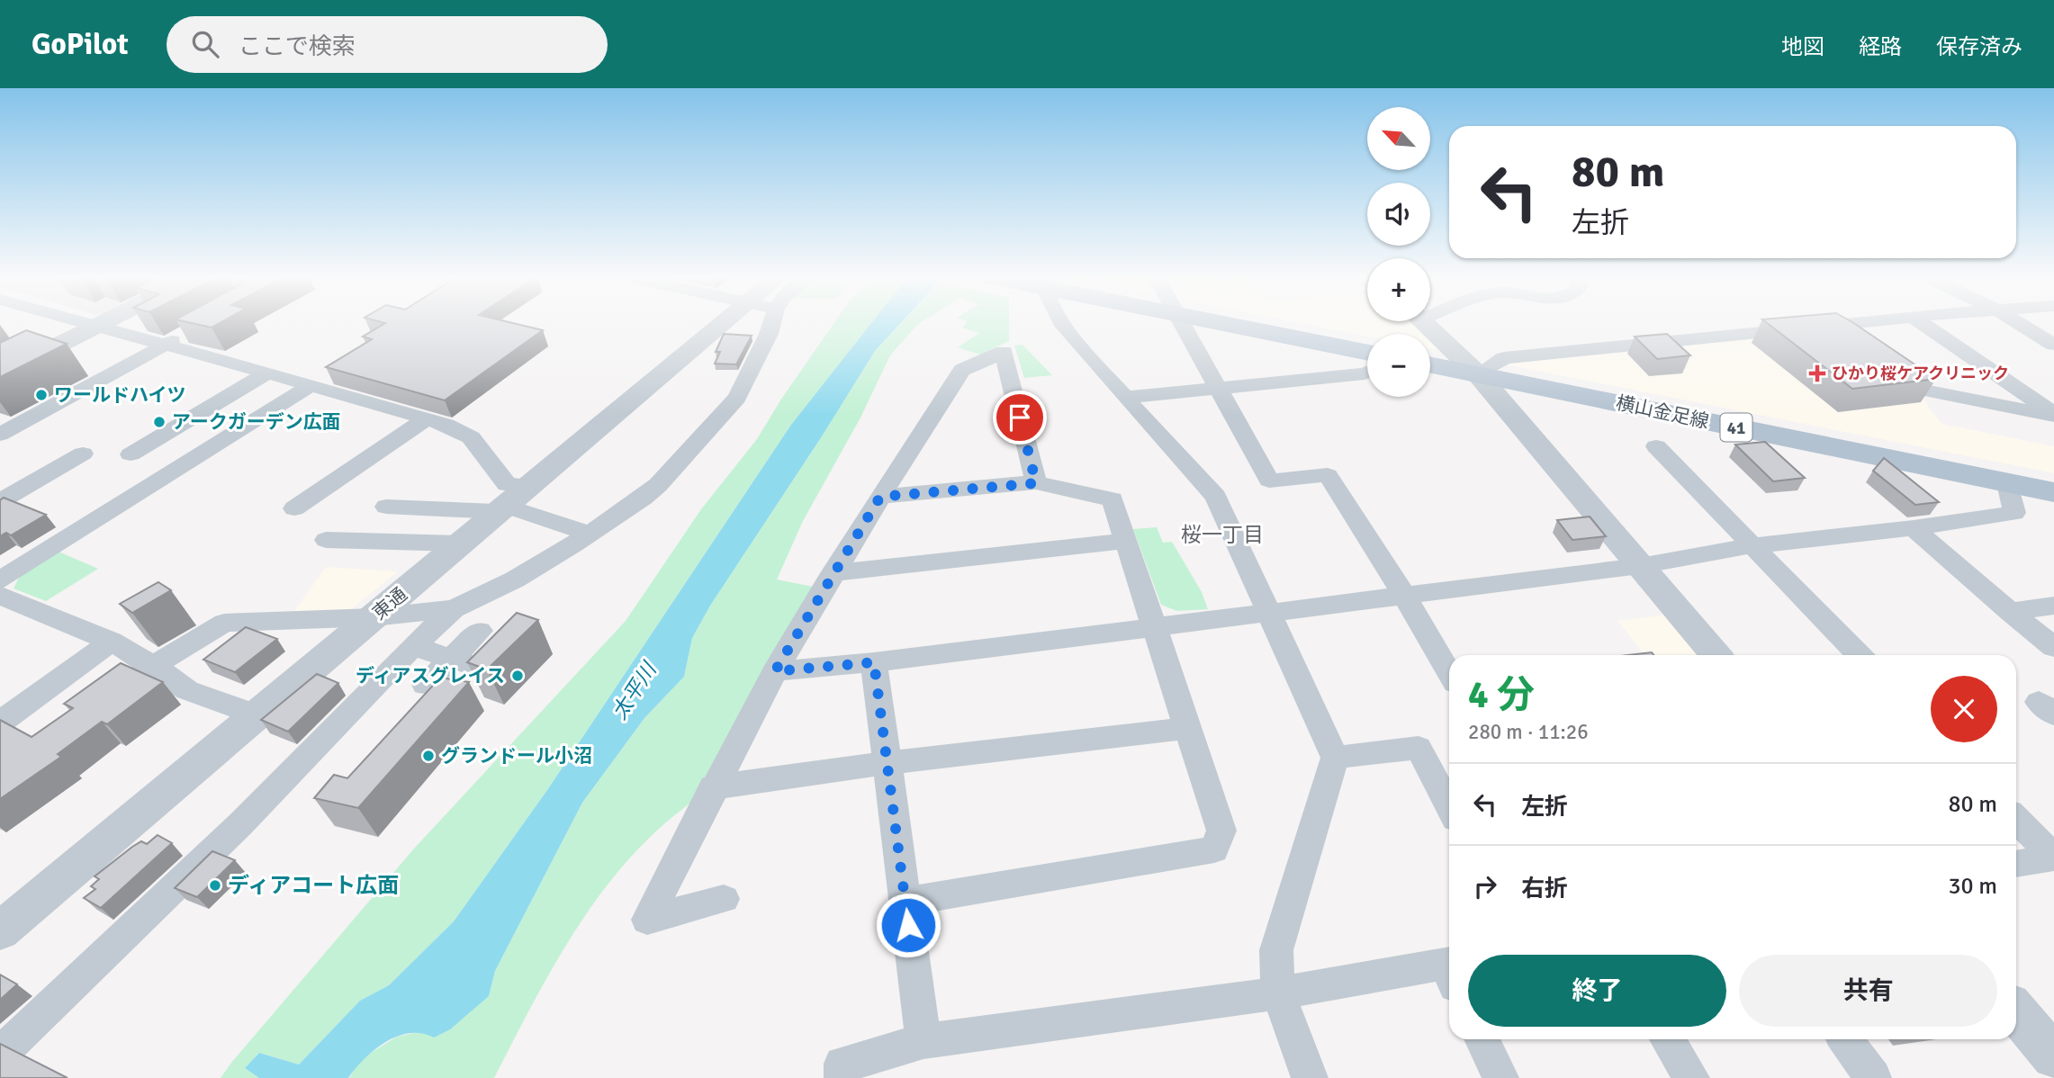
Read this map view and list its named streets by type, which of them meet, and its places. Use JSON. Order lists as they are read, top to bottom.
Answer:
{
  "streets": {
    "main road": ["横山金足線", "41"],
    "street": ["東通"]
  },
  "districts": ["桜一丁目"],
  "water": ["太平川"],
  "places": {
    "health": ["ひかり桜ケアクリニック"],
    "other": [
      "ワールドハイツ",
      "アークガーデン広面",
      "ディアスグレイス",
      "グランドール小沼",
      "ディアコート広面"
    ]
  },
  "north": "top left",
  "page": {
    "header": "GoPilot",
    "search": "ここで検索",
    "nav": ["地図", "経路", "保存済み"],
    "map_buttons": ["+", "−"],
    "turn": ["80 m", "左折"],
    "heading": ["4 分", "280 m · 11:26"],
    "list": [
      {
        "name": "左折",
        "value": "80 m"
      },
      {
        "name": "右折",
        "value": "30 m"
      }
    ],
    "buttons": ["終了", "共有"]
  }
}
